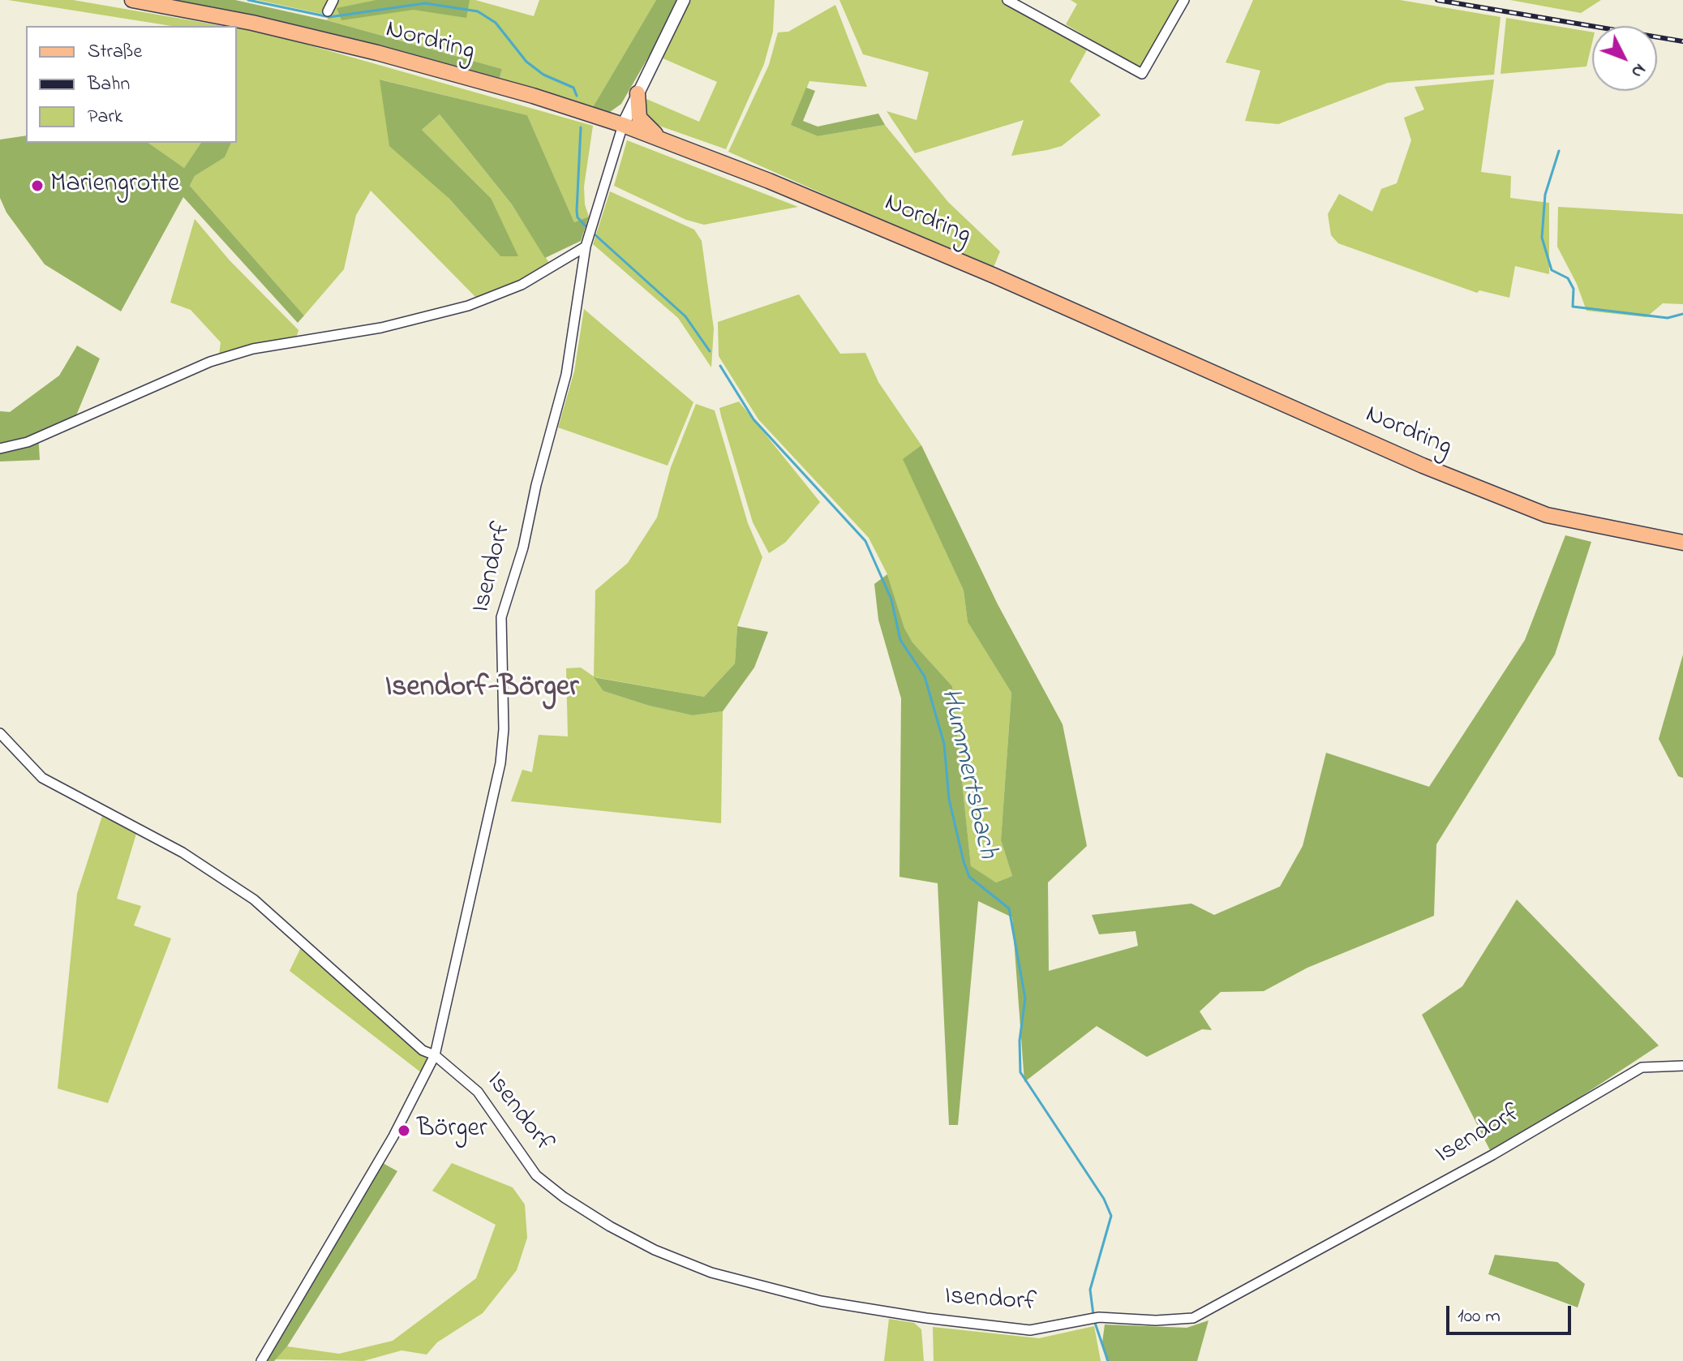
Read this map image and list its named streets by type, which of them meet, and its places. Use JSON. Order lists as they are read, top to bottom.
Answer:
{
  "streets": {
    "main road": ["Nordring"],
    "street": ["Isendorf"]
  },
  "crossings": [
    ["Nordring", "Isendorf"]
  ],
  "districts": ["Isendorf-Börger"],
  "water": ["Hummertsbach"],
  "places": ["Mariengrotte", "Börger"],
  "legend": ["Straße", "Bahn", "Park"],
  "scale_bar": "100 m",
  "north": "bottom right"
}
